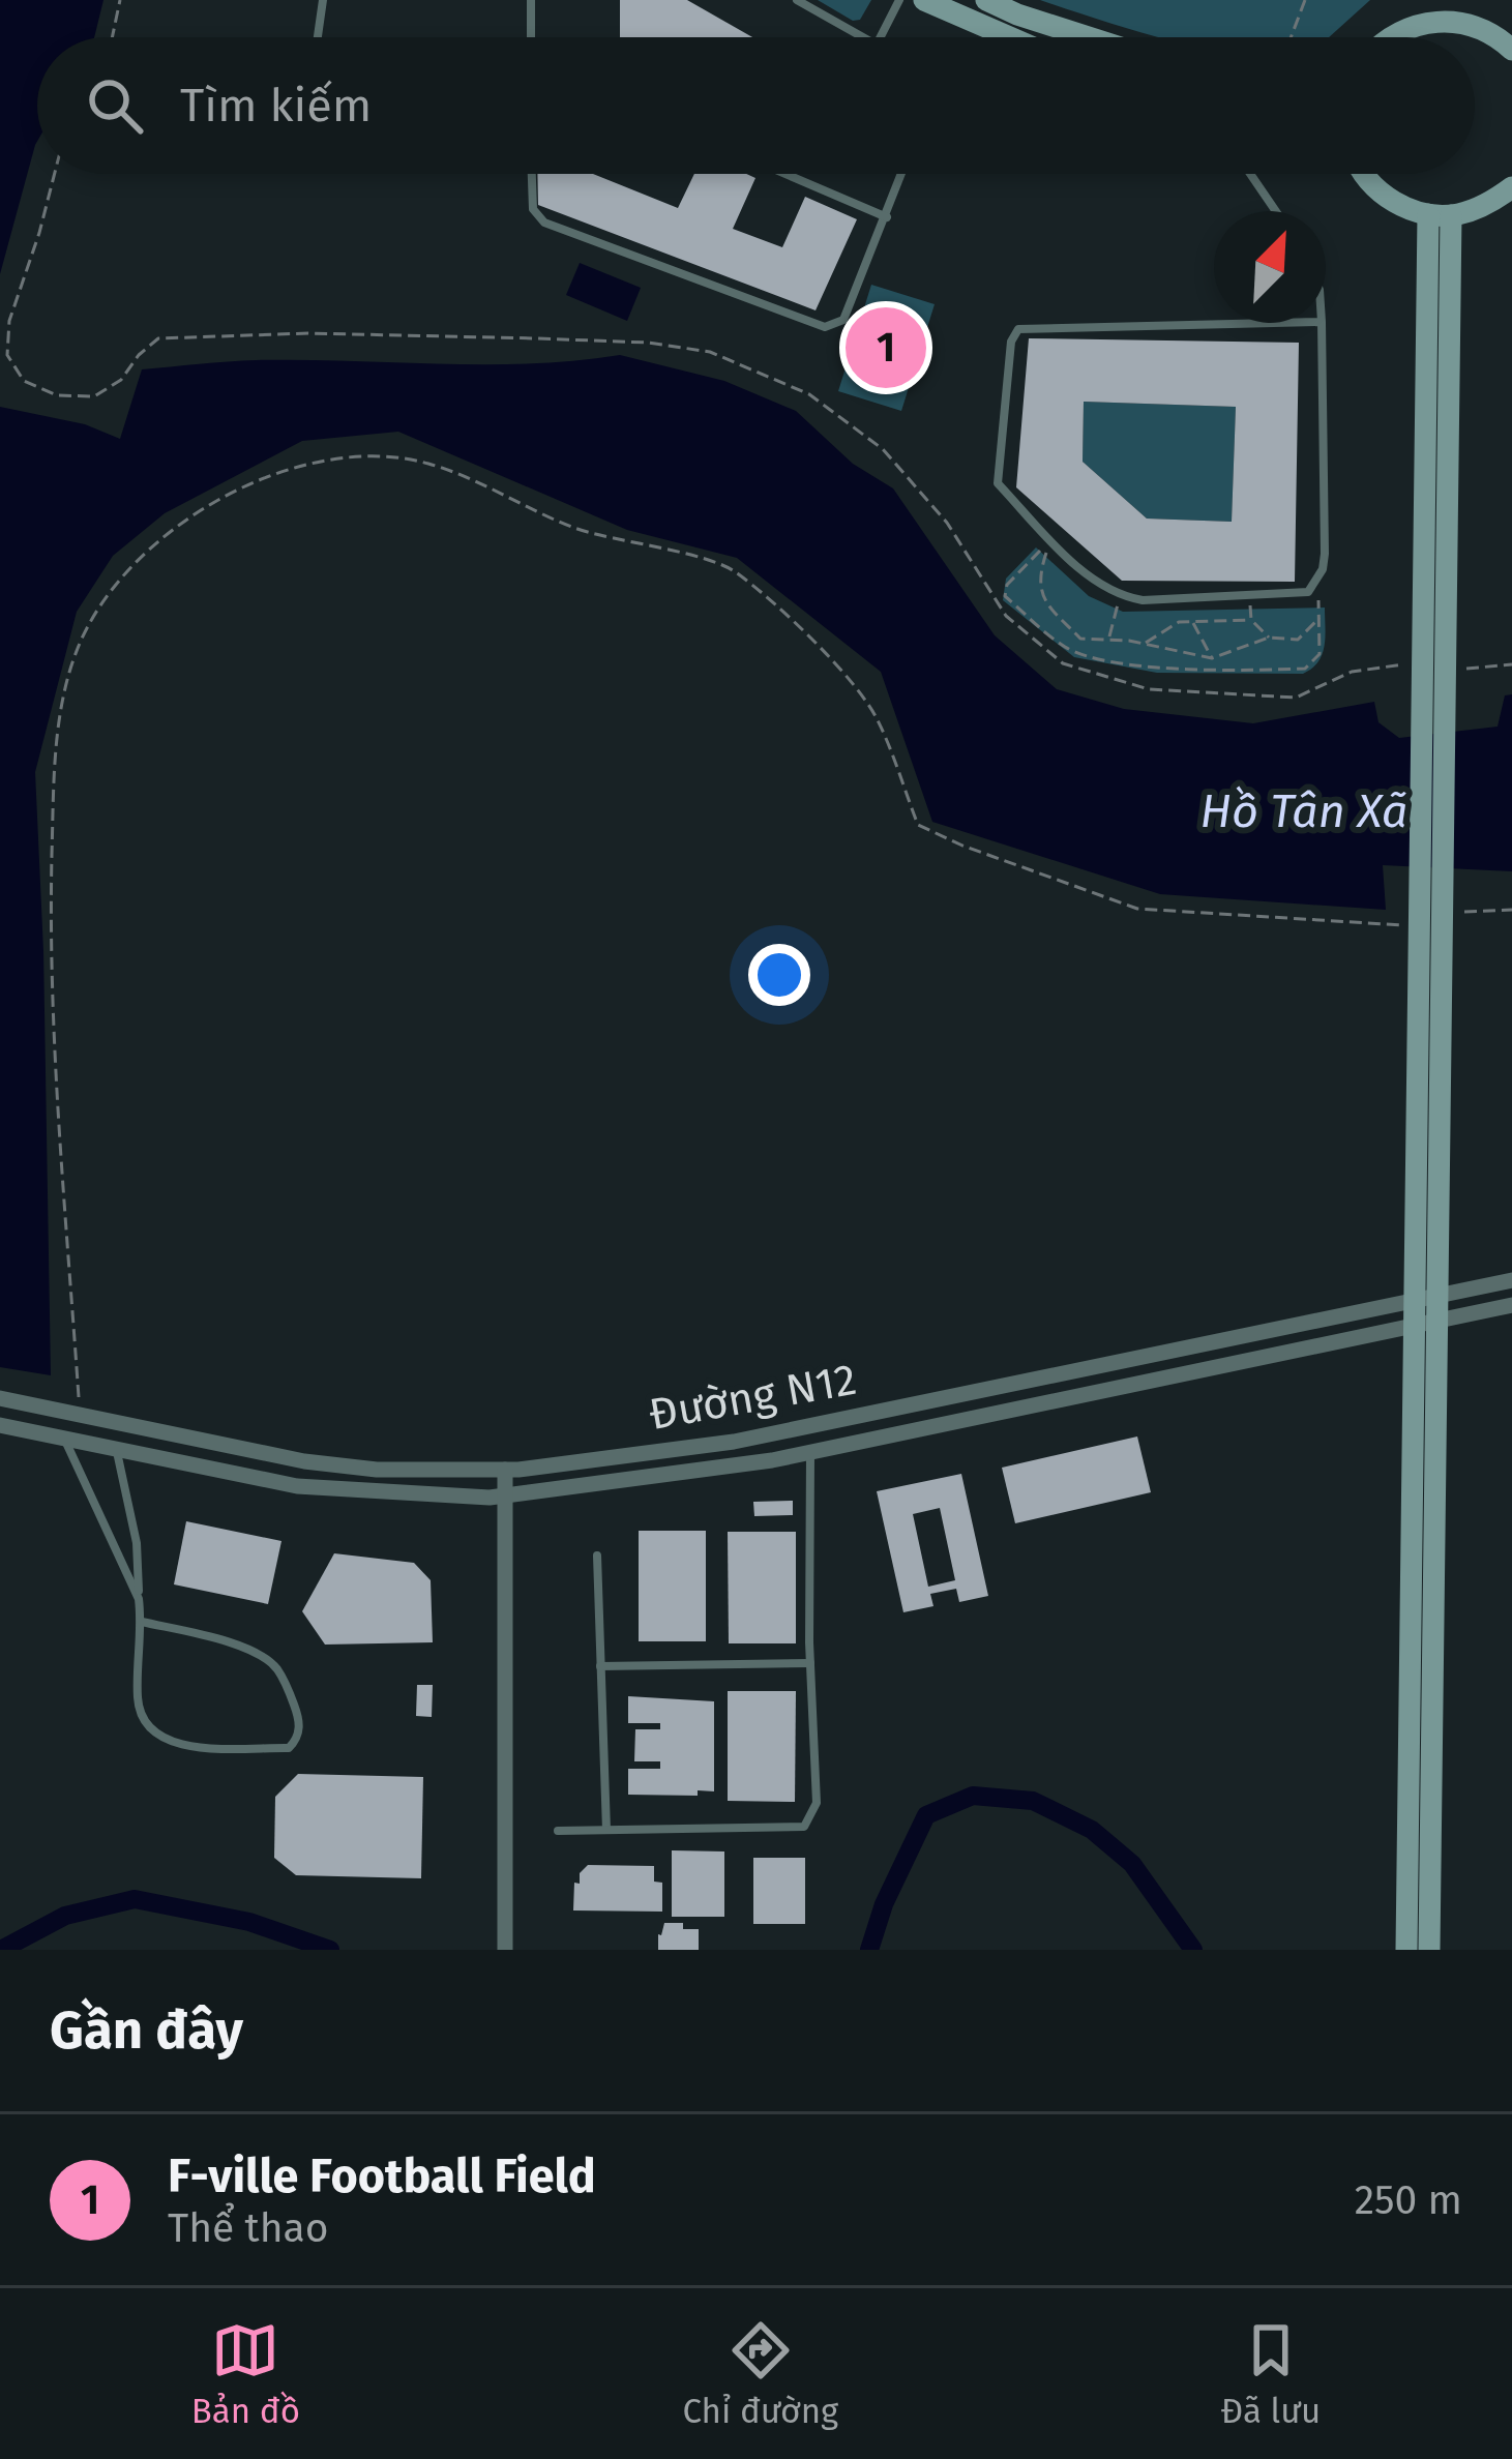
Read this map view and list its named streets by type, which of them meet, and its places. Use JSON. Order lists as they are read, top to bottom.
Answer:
{
  "streets": {
    "street": ["Đường N12"]
  },
  "water": ["Hồ Tân Xã"],
  "north": "top right",
  "page": {
    "search": "Tìm kiếm",
    "pins": "1",
    "heading": "Gần đây",
    "list": [
      {
        "mark": "1",
        "name": "F-ville Football Field",
        "note": "Thể thao",
        "value": "250 m"
      }
    ],
    "nav": ["Bản đồ", "Chỉ đường", "Đã lưu"]
  }
}
